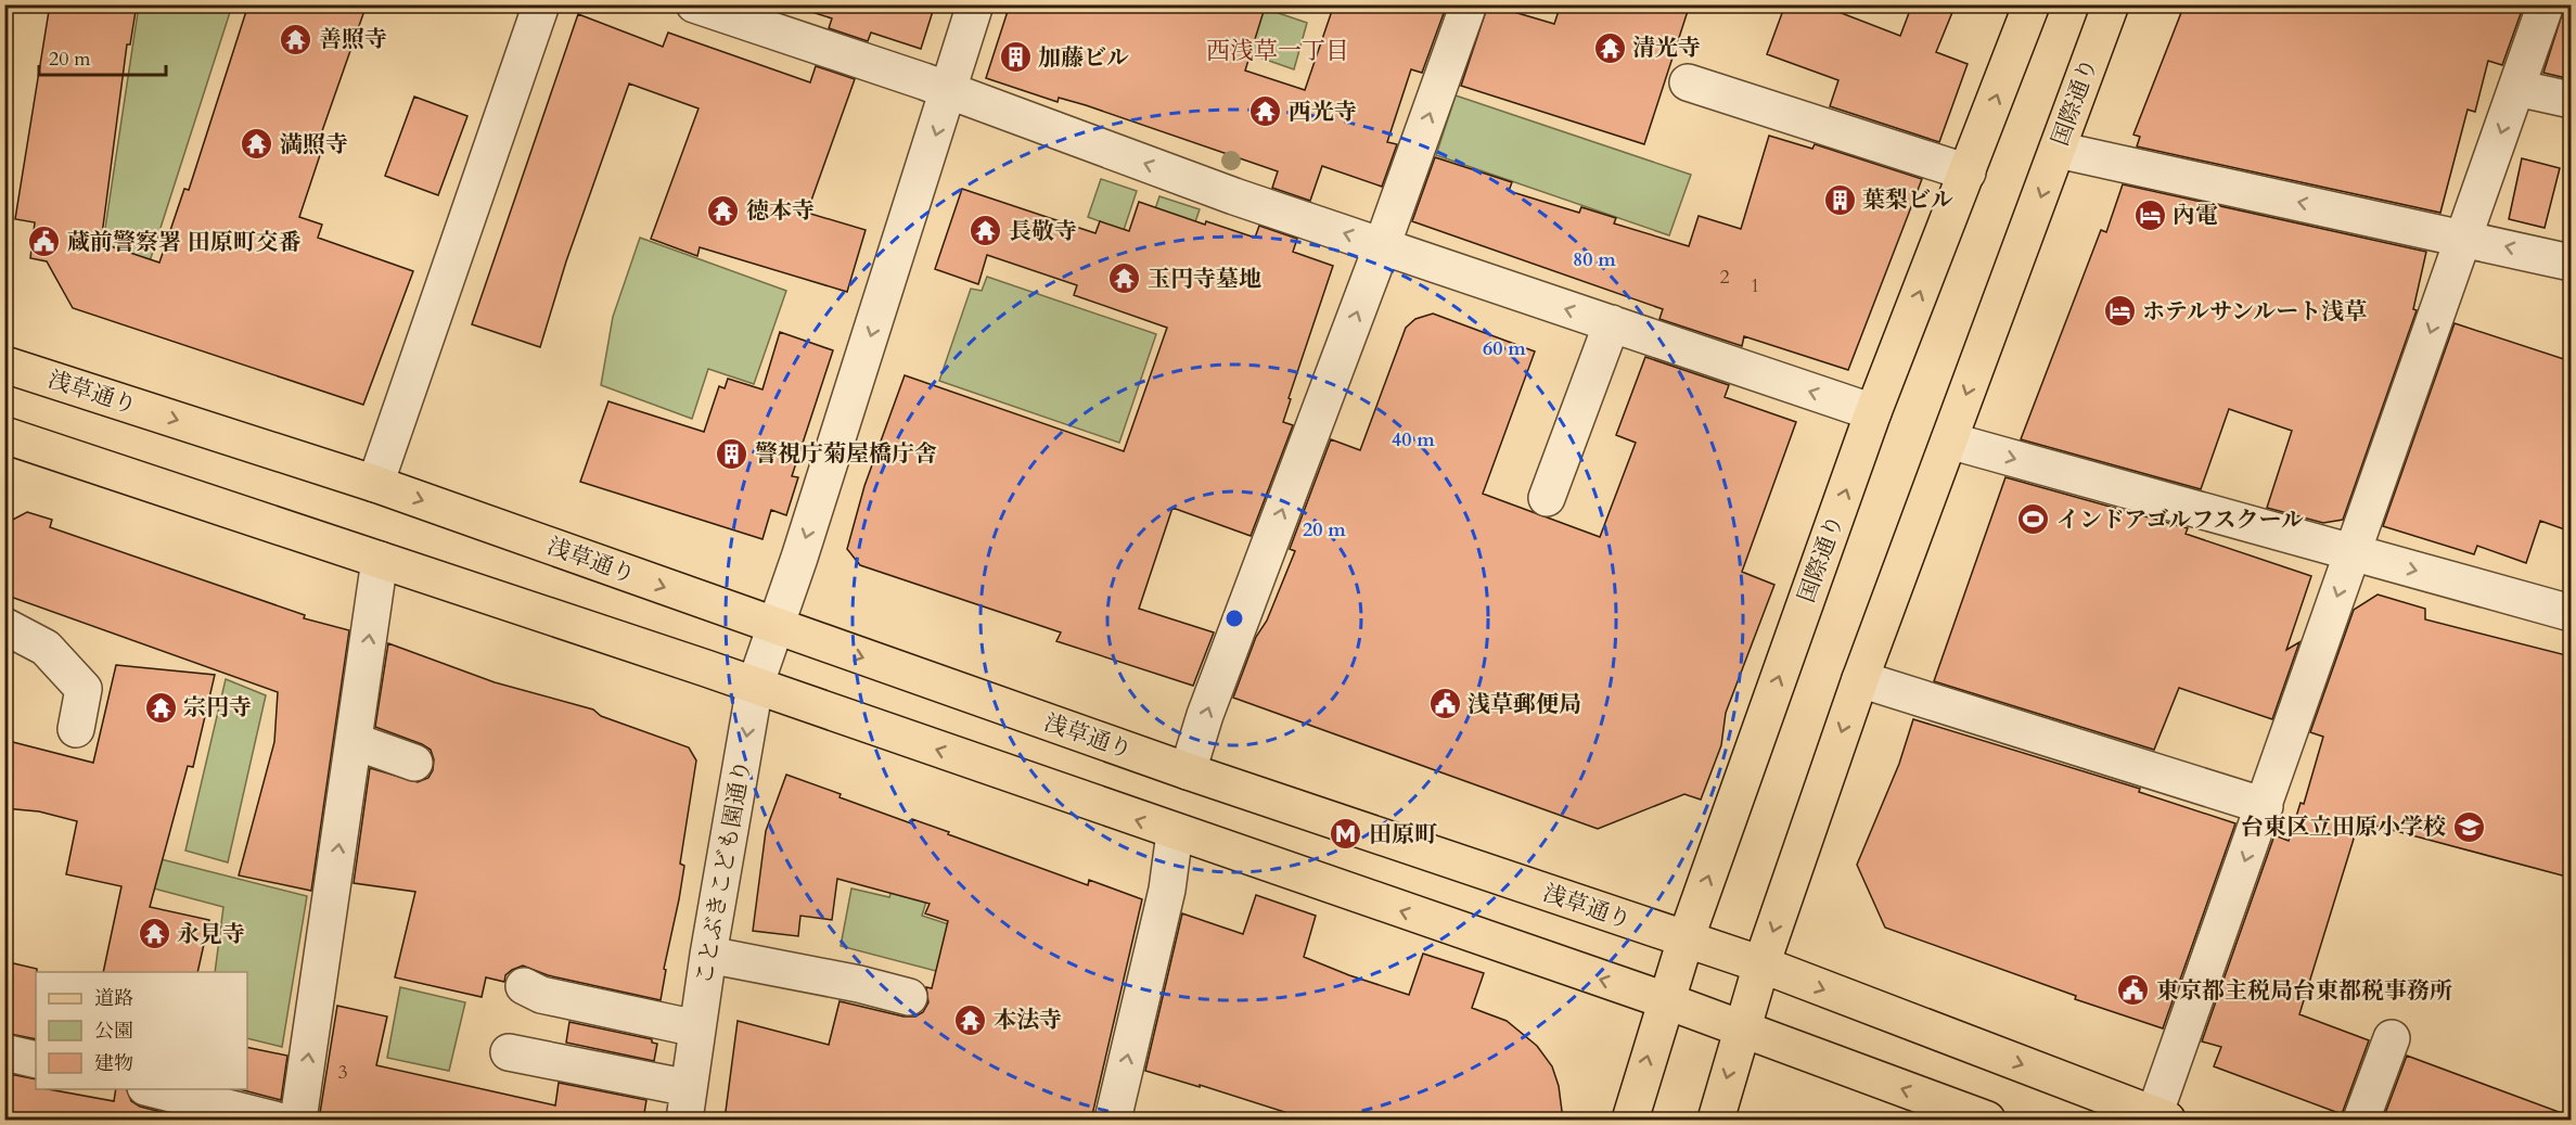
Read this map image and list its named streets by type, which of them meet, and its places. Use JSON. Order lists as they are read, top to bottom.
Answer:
{
  "streets": {
    "main road": ["国際通り", "浅草通り"],
    "street": ["ことぶきこども園通り"]
  },
  "crossings": [
    ["国際通り", "浅草通り"],
    ["浅草通り", "ことぶきこども園通り"]
  ],
  "one_way": ["ことぶきこども園通り"],
  "districts": ["西浅草一丁目"],
  "places": {
    "temple": [
      "善照寺",
      "清光寺",
      "西光寺",
      "満照寺",
      "徳本寺",
      "長敬寺",
      "玉円寺墓地",
      "宗円寺",
      "永見寺",
      "本法寺"
    ],
    "building": ["加藤ビル", "葉梨ビル", "警視庁菊屋橋庁舎"],
    "hotel": ["內電", "ホテルサンルート浅草"],
    "public building": ["蔵前警察署 田原町交番", "浅草郵便局", "東京都主税局台東都税事務所"],
    "sports": ["インドアゴルフスクール"],
    "school or university": ["台東区立田原小学校"],
    "metro station": ["田原町"]
  },
  "house_numbers": ["2", "1", "3"],
  "legend": ["道路", "公園", "建物"],
  "scale_bar": "20 m",
  "rings": [
    "80 m",
    "60 m",
    "40 m",
    "20 m"
  ]
}
